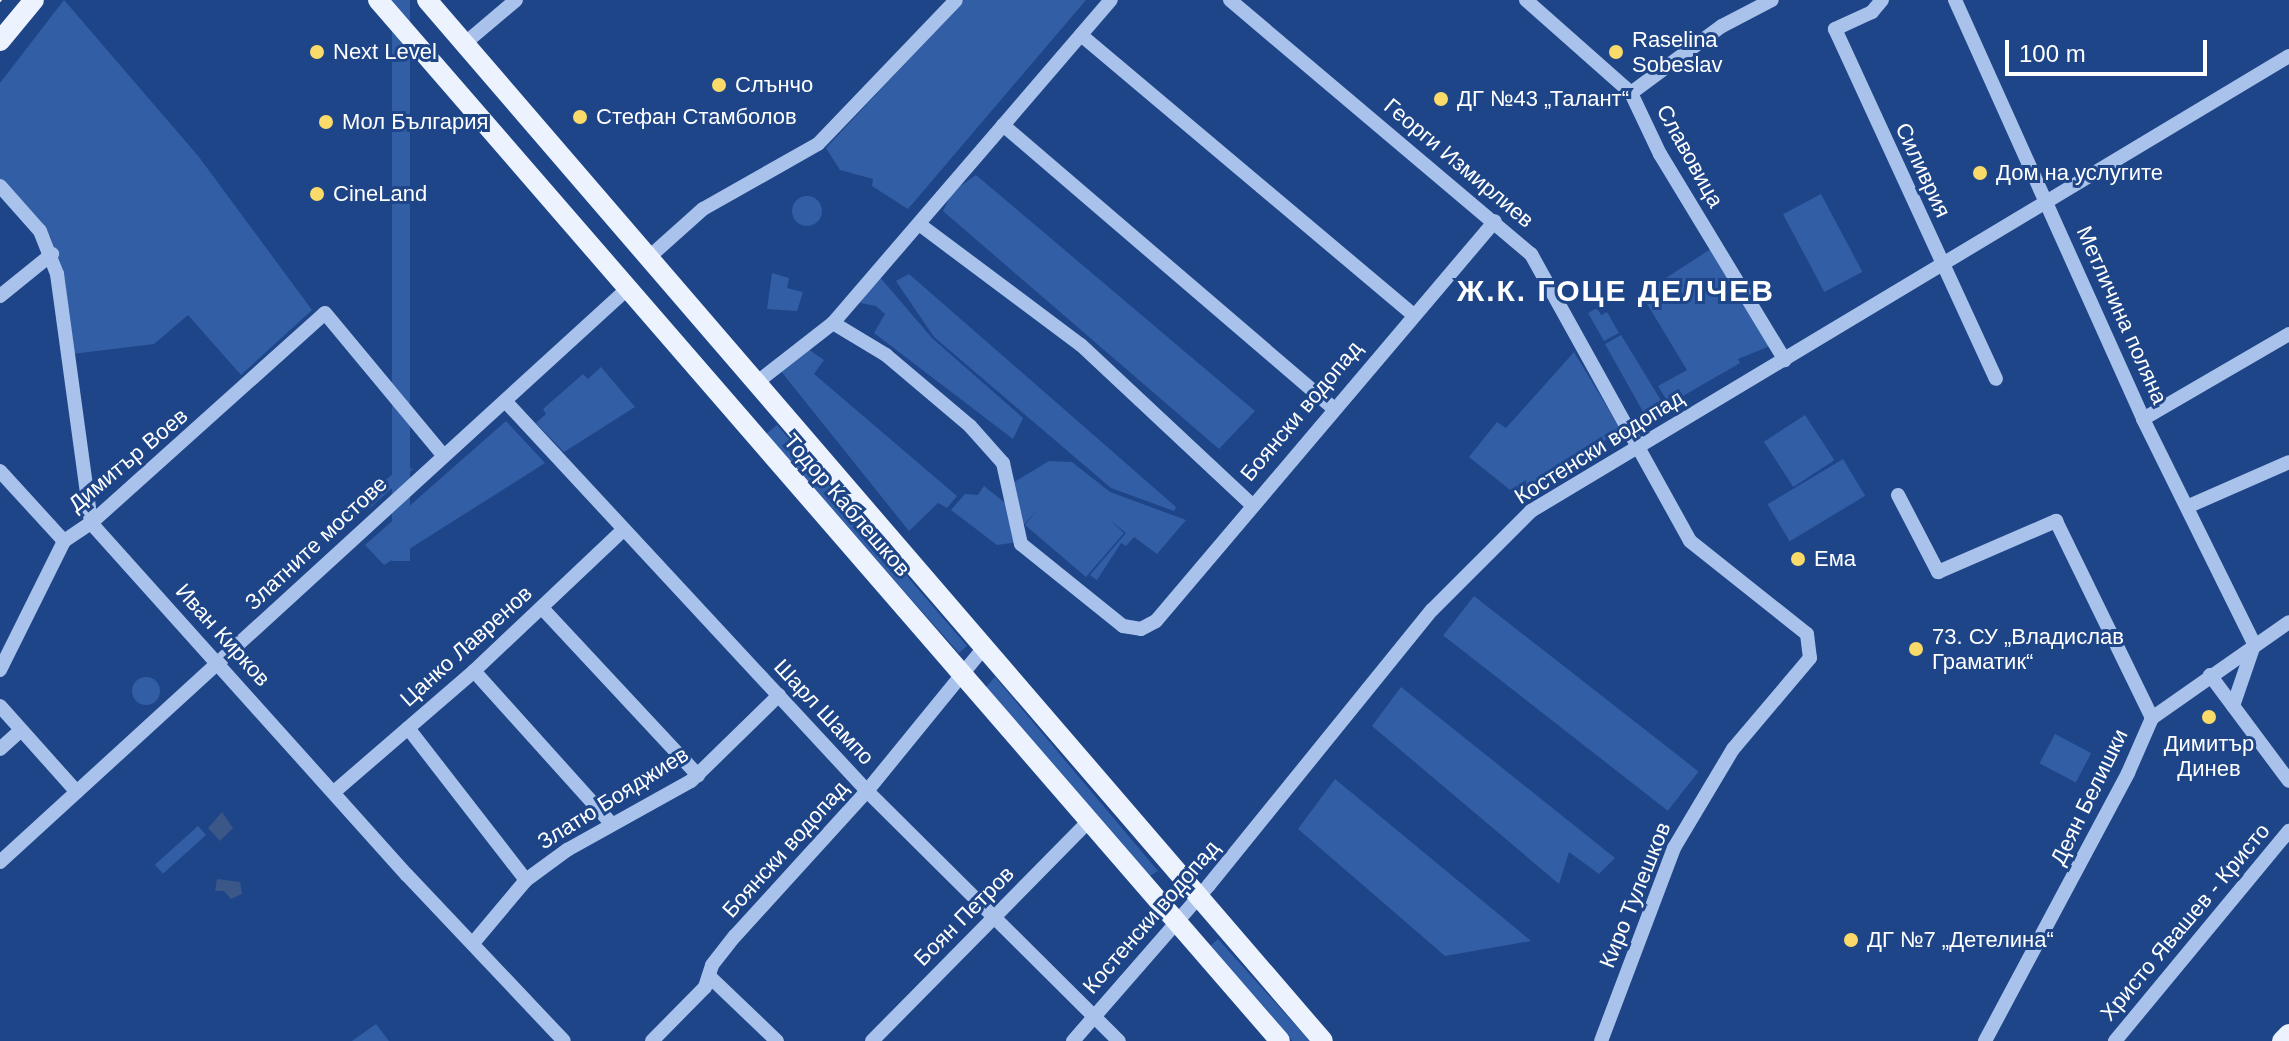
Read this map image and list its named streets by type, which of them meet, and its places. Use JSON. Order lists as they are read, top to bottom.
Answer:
{
  "streets": {
    "main road": ["Тодор Каблешков"],
    "street": [
      "Славовица",
      "Георги Измирлиев",
      "Силиврия",
      "Метличина поляна",
      "Боянски водопад",
      "Костенски водопад",
      "Димитър Воев",
      "Златните мостове",
      "Иван Кирков",
      "Цанко Лавренов",
      "Шарл Шампо",
      "Деян Белишки",
      "Златю Бояджиев",
      "Киро Тулешков",
      "Боян Петров",
      "Христо Явашев - Кристо"
    ]
  },
  "crossings": [
    ["Славовица", "Костенски водопад"],
    ["Георги Измирлиев", "Боянски водопад"],
    ["Георги Измирлиев", "Костенски водопад"],
    ["Георги Измирлиев", "Киро Тулешков"],
    ["Силиврия", "Костенски водопад"],
    ["Метличина поляна", "Костенски водопад"],
    ["Метличина поляна", "Деян Белишки"],
    ["Боянски водопад", "Тодор Каблешков"],
    ["Боянски водопад", "Шарл Шампо"],
    ["Костенски водопад", "Тодор Каблешков"],
    ["Костенски водопад", "Шарл Шампо"],
    ["Димитър Воев", "Златните мостове"],
    ["Димитър Воев", "Иван Кирков"],
    ["Тодор Каблешков", "Златните мостове"],
    ["Тодор Каблешков", "Боян Петров"],
    ["Златните мостове", "Иван Кирков"],
    ["Златните мостове", "Шарл Шампо"],
    ["Иван Кирков", "Цанко Лавренов"],
    ["Иван Кирков", "Златю Бояджиев"],
    ["Цанко Лавренов", "Шарл Шампо"],
    ["Шарл Шампо", "Златю Бояджиев"],
    ["Шарл Шампо", "Боян Петров"]
  ],
  "districts": ["Ж.К. ГОЦЕ ДЕЛЧЕВ"],
  "places": [
    "Next Level",
    "Raselina Sobeslav",
    "Слънчо",
    "ДГ №43 „Талант“",
    "Стефан Стамболов",
    "Мол България",
    "Дом на услугите",
    "CineLand",
    "Ема",
    "73. СУ „Владислав Граматик“",
    "Димитър Динев",
    "ДГ №7 „Детелина“"
  ],
  "scale_bar": "100 m"
}
